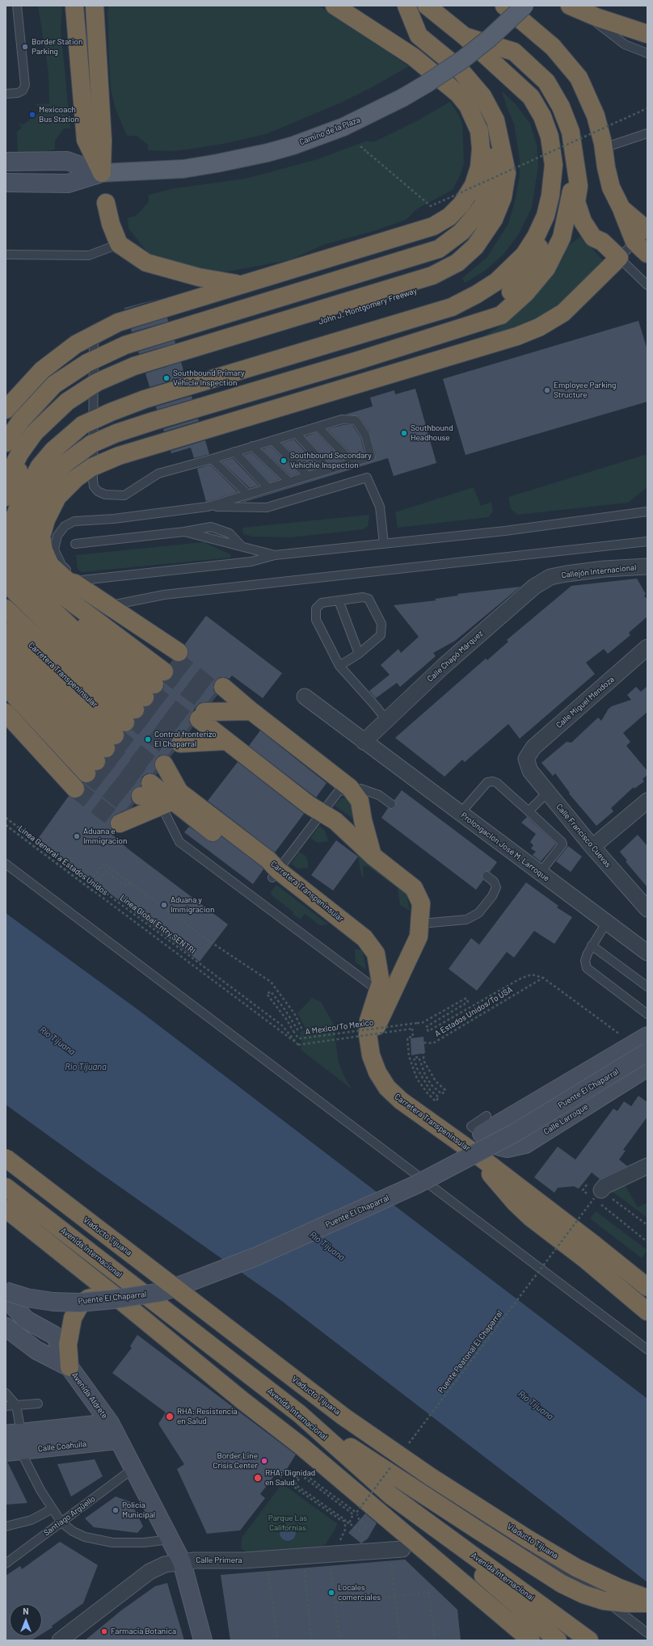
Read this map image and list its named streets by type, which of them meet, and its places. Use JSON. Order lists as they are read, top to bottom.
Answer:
{
  "streets": {
    "highway": [
      "John J. Montgomery Freeway",
      "Carretera Transpeninsular",
      "Viaducto Tijuana",
      "Avenida Internacional"
    ],
    "main road": [
      "Camino de la Plaza",
      "Puente El Chaparral",
      "Calle Larroque",
      "Avenida Aldrete",
      "Calle Coahuila"
    ],
    "street": [
      "Callejón Internacional",
      "Calle Chapó Márquez",
      "Calle Miguel Mendoza",
      "Calle Francisco Cuevas",
      "Prolongación José M. Larroque",
      "Calle Primera"
    ],
    "lane": ["Santiago Argüello"],
    "path": [
      "Linea General a Estados Unidos",
      "Linea Global Entry SENTRI",
      "A Estados Unidos/To USA",
      "A Mexico/To Mexico",
      "Puente Peatonal El Chaparral"
    ]
  },
  "crossings": [
    ["Callejón Internacional", "Calle Chapó Márquez"],
    ["Calle Chapó Márquez", "Prolongación José M. Larroque"],
    ["Calle Miguel Mendoza", "Calle Francisco Cuevas"],
    ["Linea General a Estados Unidos", "Linea Global Entry SENTRI"],
    ["Linea General a Estados Unidos", "A Estados Unidos/To USA"],
    ["Linea Global Entry SENTRI", "A Estados Unidos/To USA"],
    ["A Estados Unidos/To USA", "A Mexico/To Mexico"],
    ["Avenida Aldrete", "Calle Coahuila"],
    ["Avenida Aldrete", "Santiago Argüello"],
    ["Avenida Aldrete", "Calle Primera"]
  ],
  "water": ["Río Tijuana", "Rio Tijuana"],
  "parks": ["Parque Las Californias"],
  "places": [
    "Border Station Parking",
    "Mexicoach Bus Station",
    "Southbound Primary Vehicle Inspection",
    "Employee Parking Structure",
    "Southbound Headhouse",
    "Southbound Secondary Vehichle Inspection",
    "Control fronterizo El Chaparral",
    "Aduana e Immigracion",
    "Aduana y Immigracion",
    "RHA: Resistencia en Salud",
    "Border Line Crisis Center",
    "RHA: Dignidad en Salud",
    "Policia Municipal",
    "Locales comerciales",
    "Farmacia Botanica"
  ],
  "north": "top"
}
